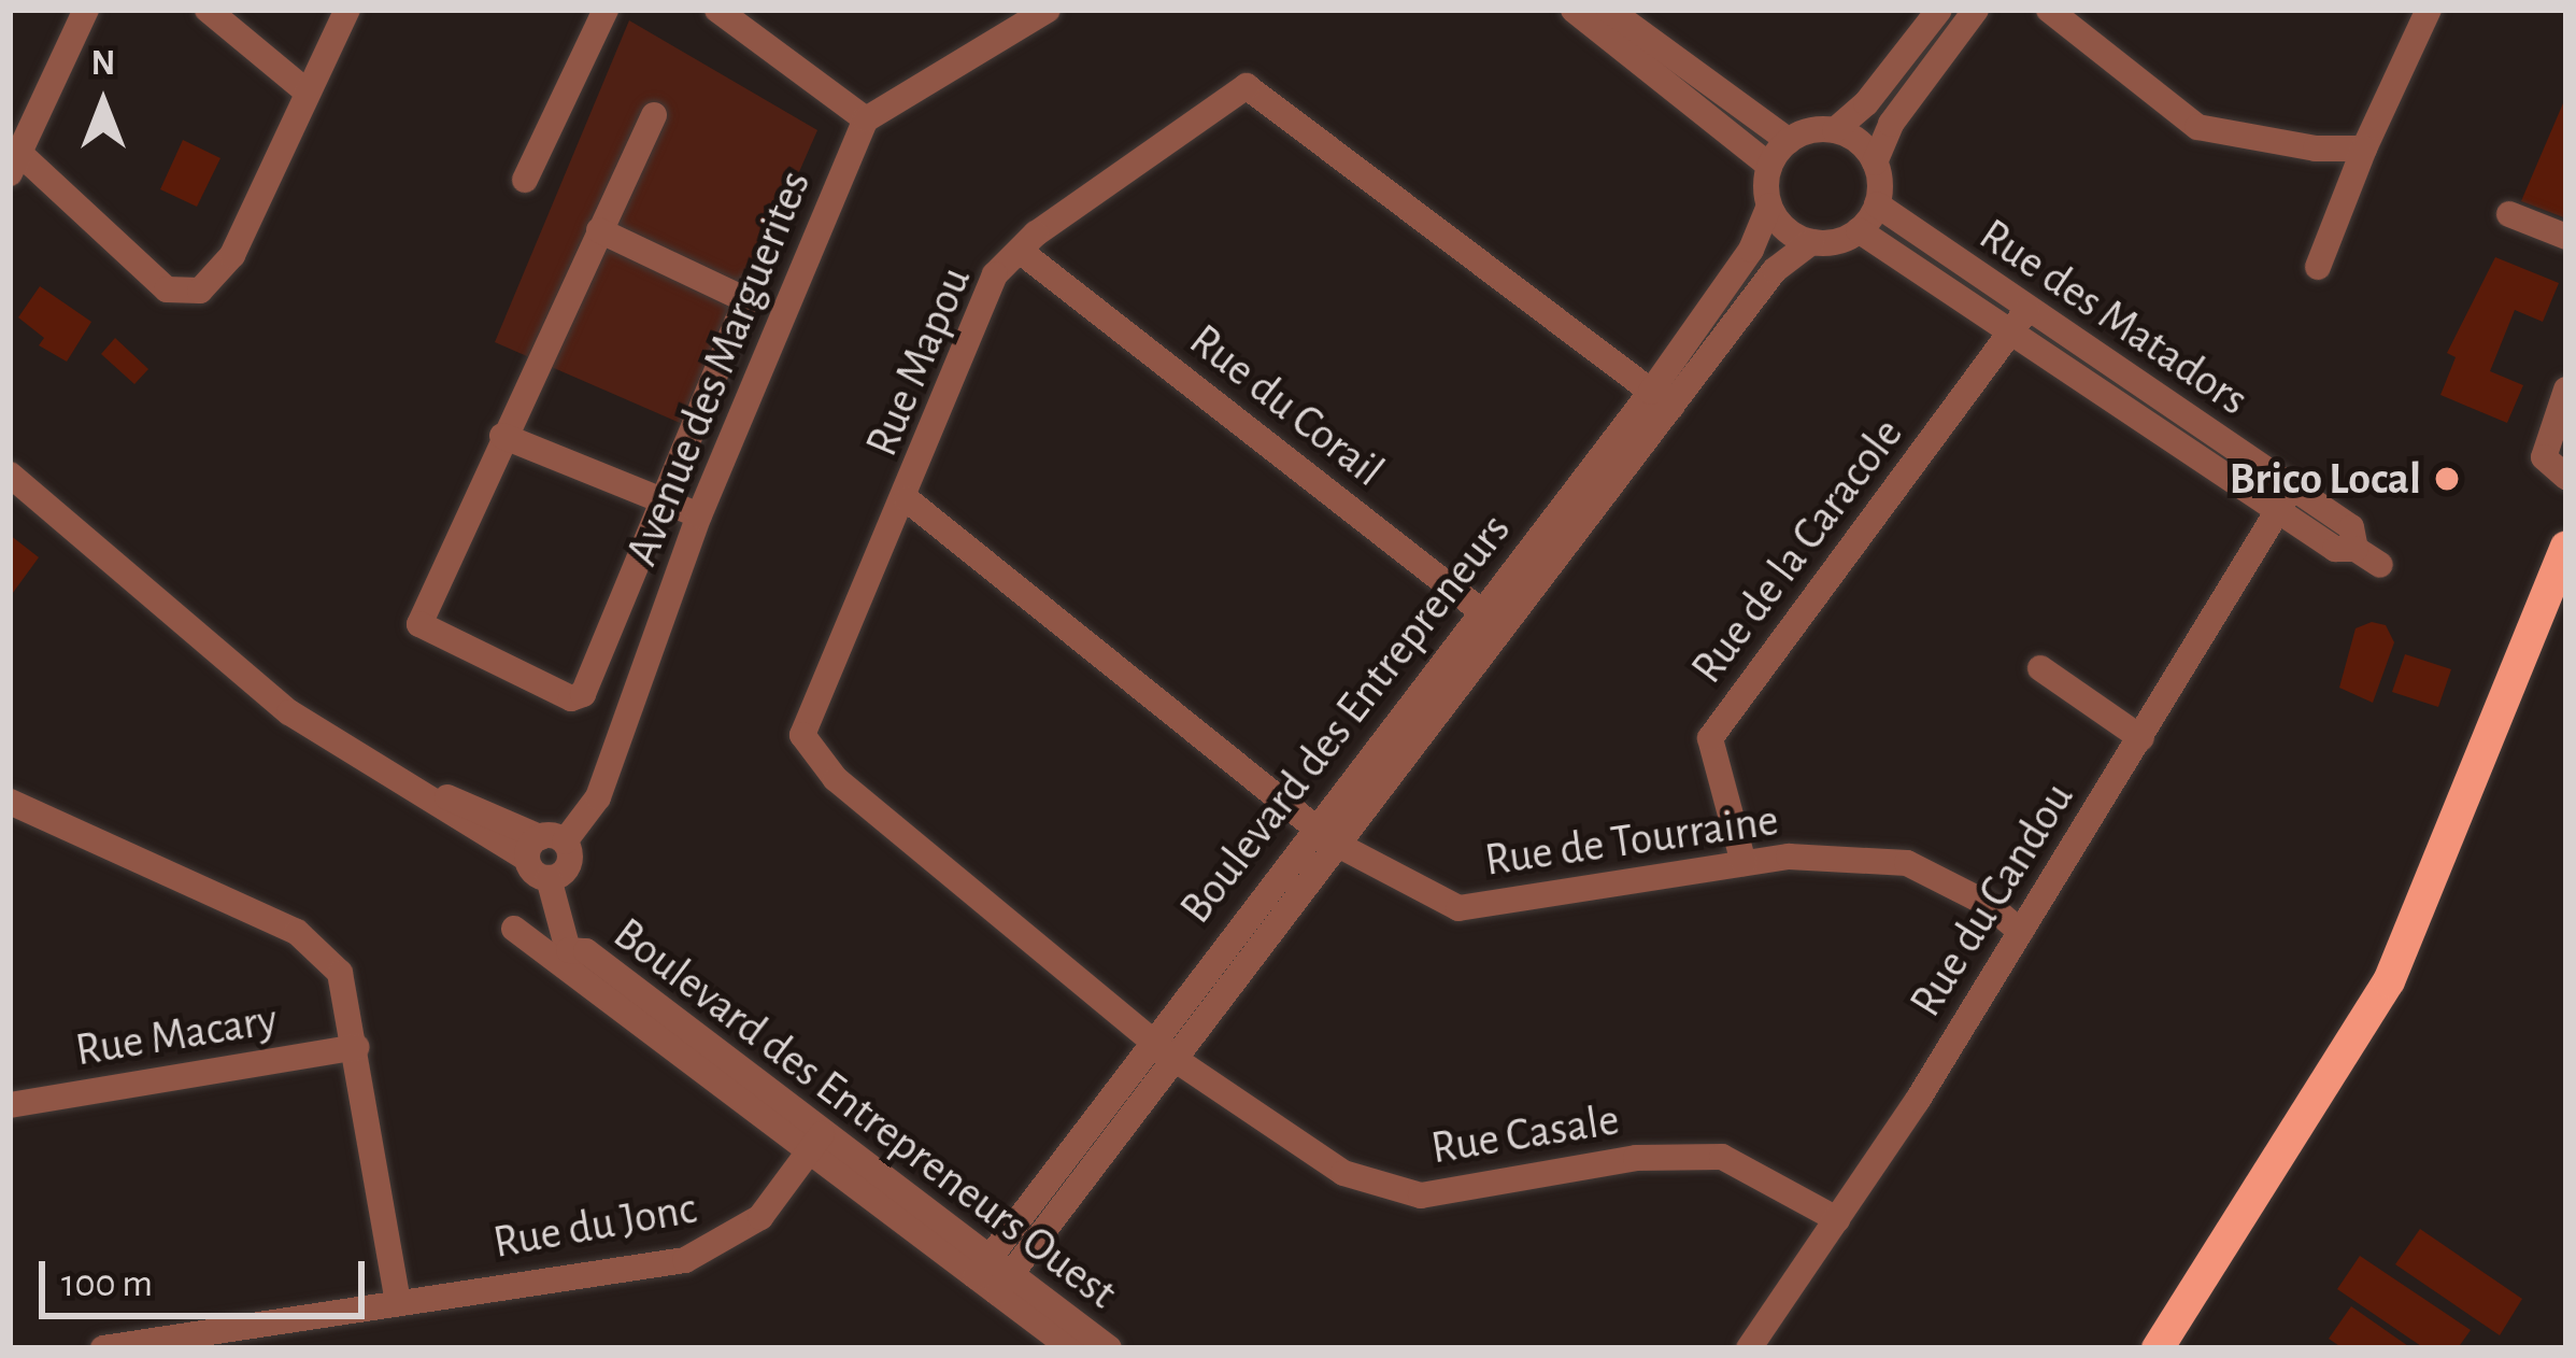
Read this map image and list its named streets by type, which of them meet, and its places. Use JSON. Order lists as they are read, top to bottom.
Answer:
{
  "streets": {
    "street": [
      "Rue des Matadors",
      "Rue Mapou",
      "Avenue des Marguerites",
      "Rue du Corail",
      "Rue de la Caracole",
      "Boulevard des Entrepreneurs",
      "Rue de Tourraine",
      "Rue du Candou",
      "Rue Macary",
      "Boulevard des Entrepreneurs Ouest",
      "Rue Casale",
      "Rue du Jonc"
    ]
  },
  "crossings": [
    ["Rue des Matadors", "Rue de la Caracole"],
    ["Rue des Matadors", "Boulevard des Entrepreneurs"],
    ["Rue des Matadors", "Rue du Candou"],
    ["Rue Mapou", "Rue du Corail"],
    ["Rue Mapou", "Boulevard des Entrepreneurs"],
    ["Rue Mapou", "Rue de Tourraine"],
    ["Rue Mapou", "Rue Casale"],
    ["Avenue des Marguerites", "Boulevard des Entrepreneurs Ouest"],
    ["Rue du Corail", "Boulevard des Entrepreneurs"],
    ["Rue de la Caracole", "Rue de Tourraine"],
    ["Boulevard des Entrepreneurs", "Rue de Tourraine"],
    ["Boulevard des Entrepreneurs", "Boulevard des Entrepreneurs Ouest"],
    ["Boulevard des Entrepreneurs", "Rue Casale"],
    ["Rue de Tourraine", "Rue du Candou"],
    ["Rue du Candou", "Rue Casale"],
    ["Boulevard des Entrepreneurs Ouest", "Rue du Jonc"]
  ],
  "places": ["Brico Local"],
  "scale_bar": "100 m",
  "north": "top"
}
